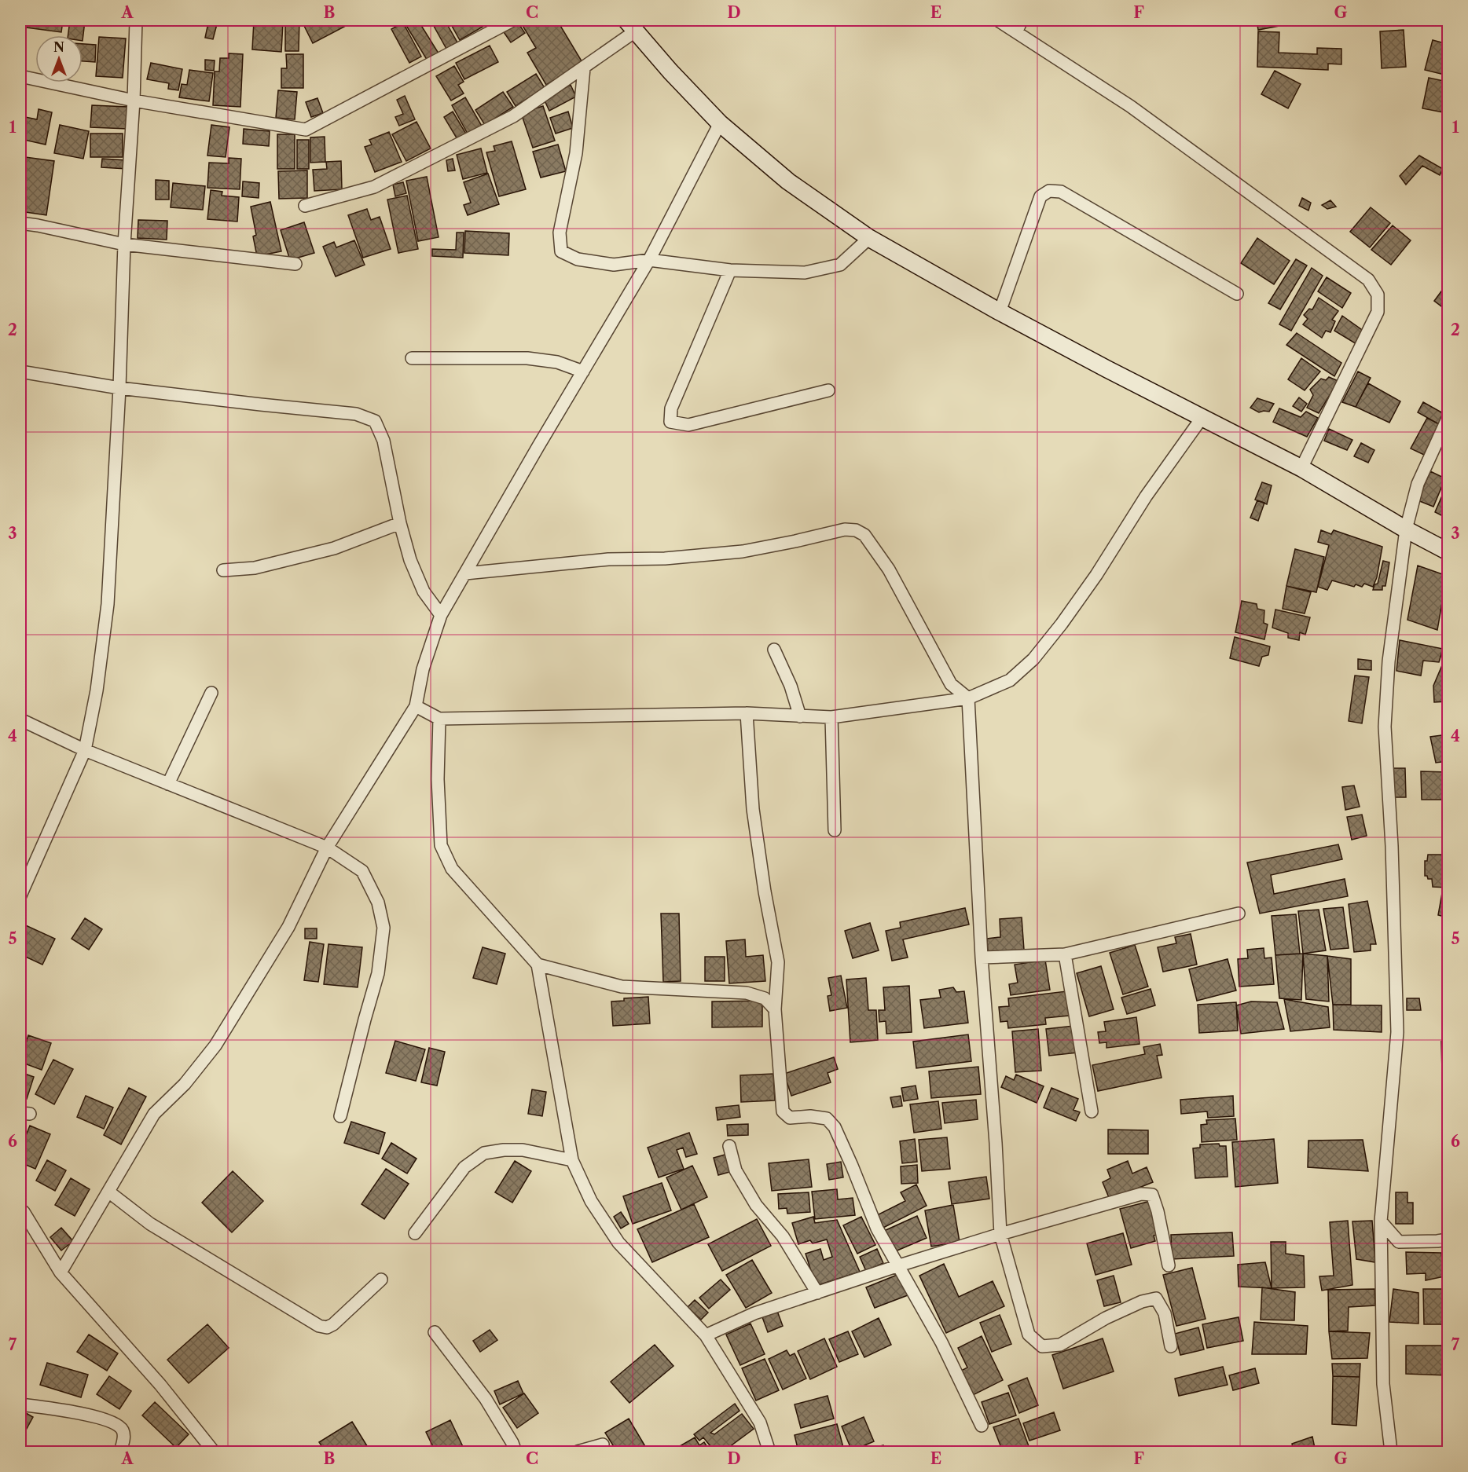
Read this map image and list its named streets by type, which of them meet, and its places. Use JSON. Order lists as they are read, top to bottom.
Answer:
{
  "north": "top",
  "grid": {
    "columns": [
      "A",
      "B",
      "C",
      "D",
      "E",
      "F",
      "G"
    ],
    "rows": [
      "1",
      "2",
      "3",
      "4",
      "5",
      "6",
      "7"
    ]
  }
}
